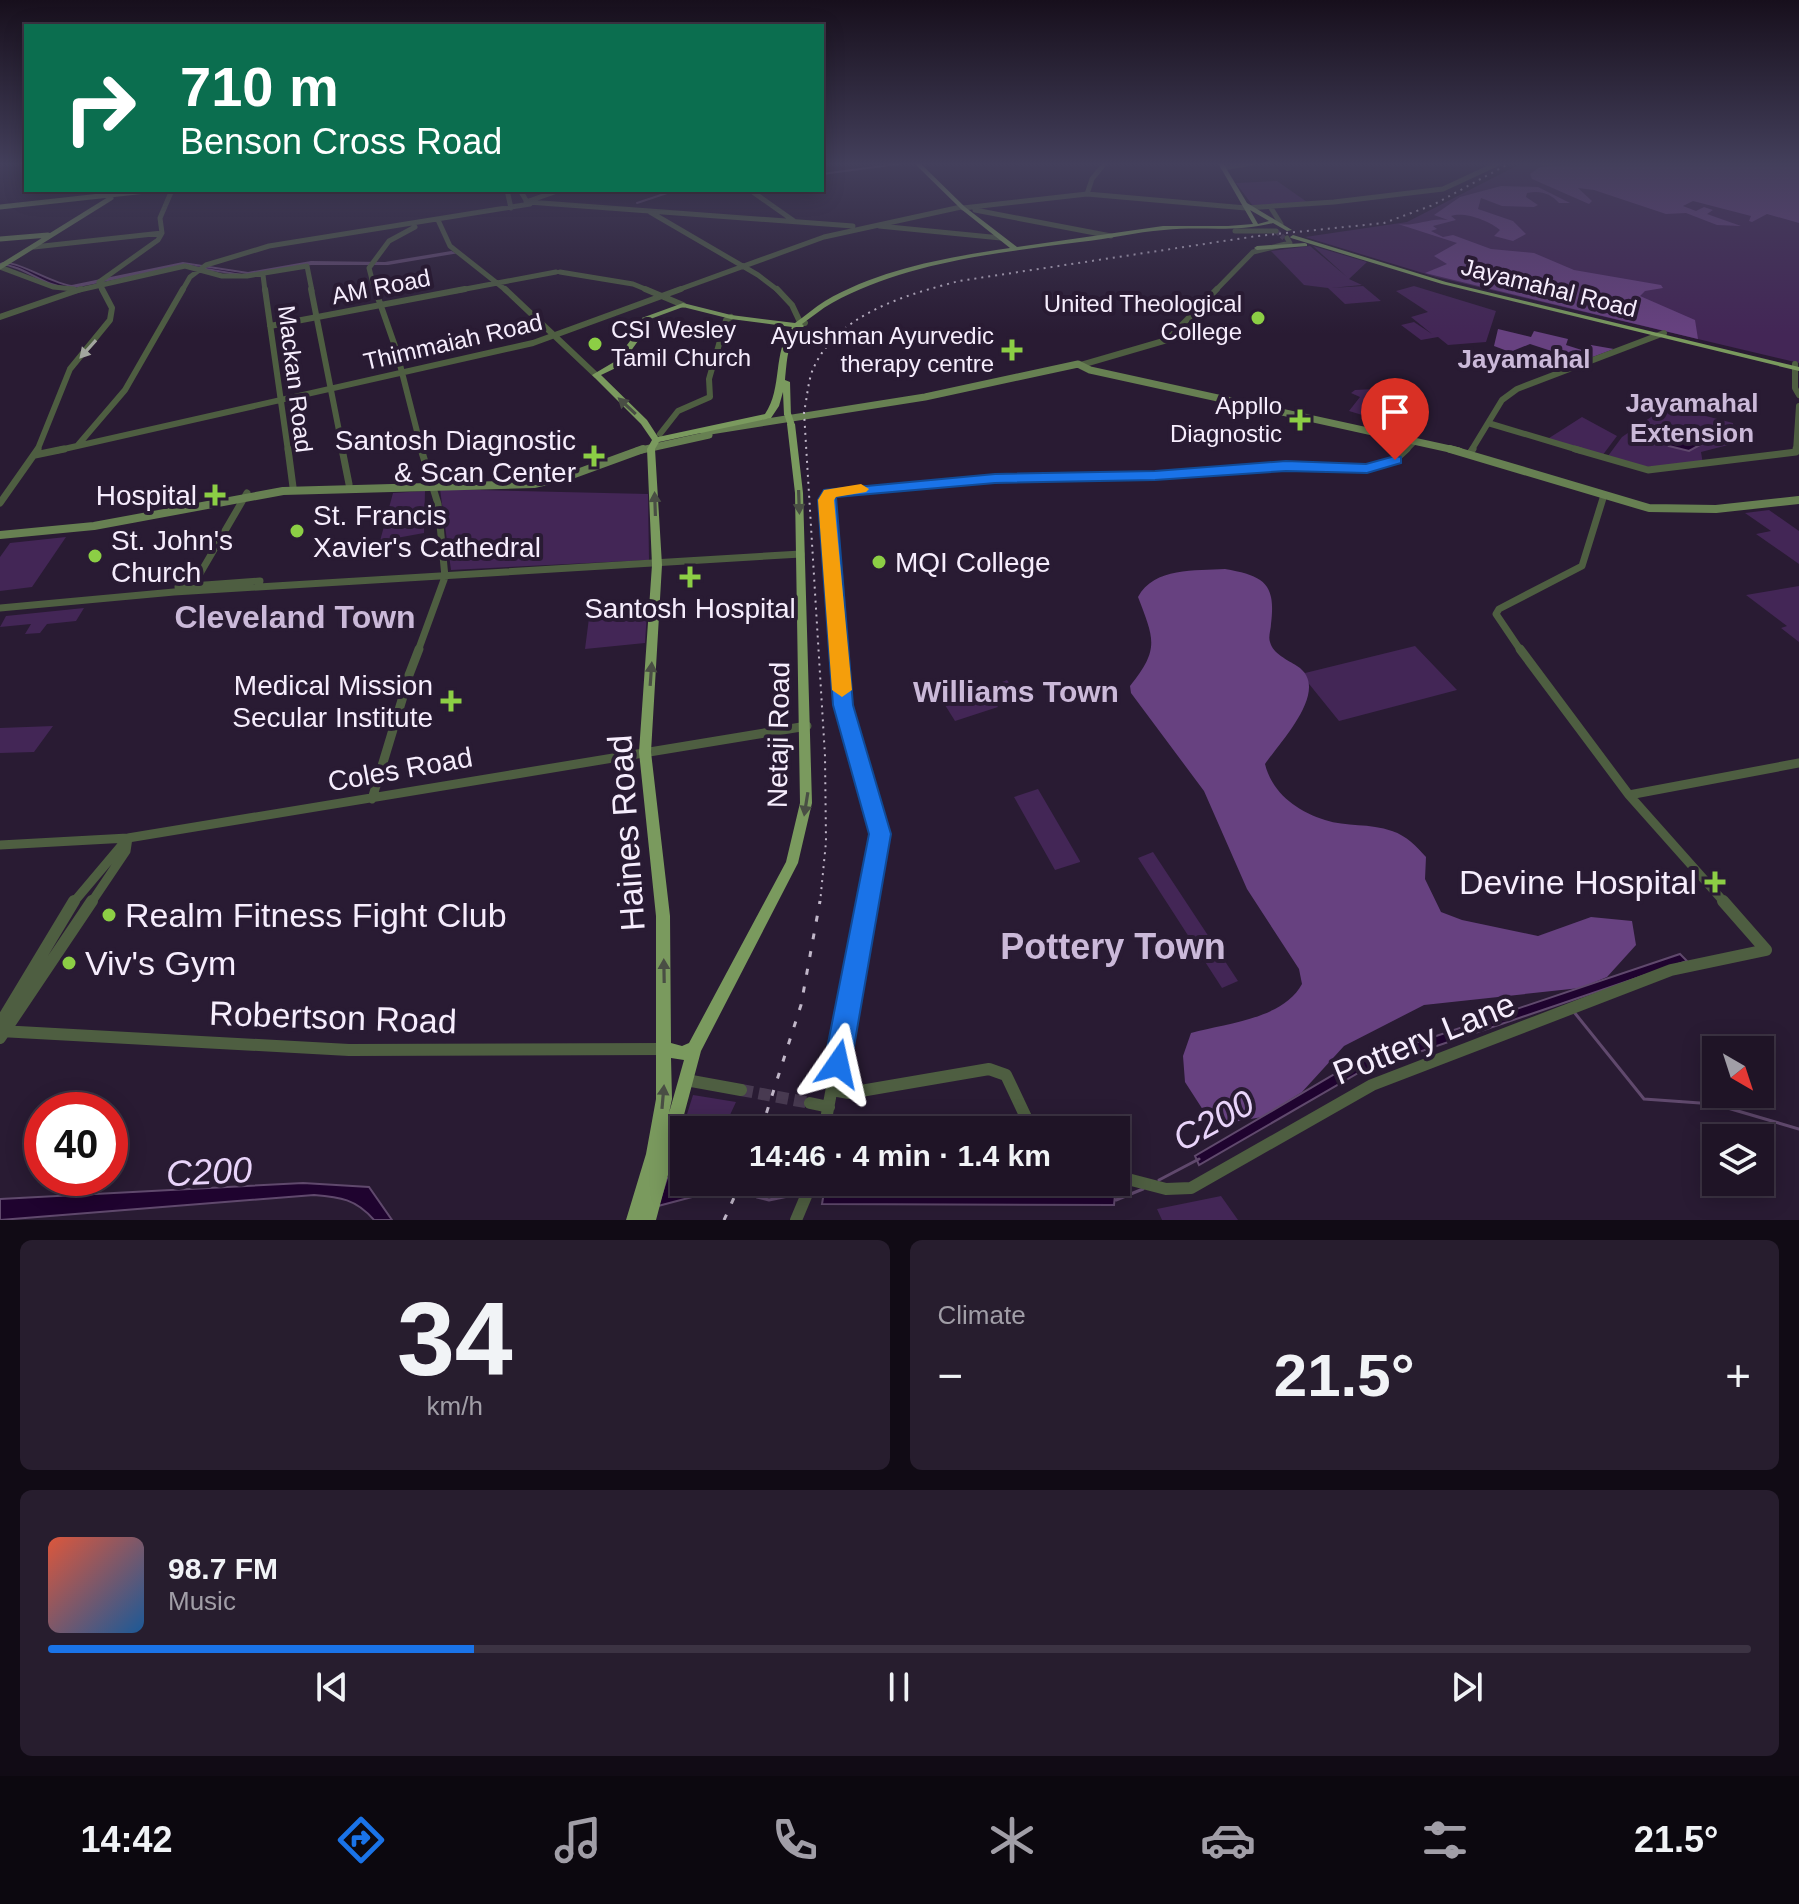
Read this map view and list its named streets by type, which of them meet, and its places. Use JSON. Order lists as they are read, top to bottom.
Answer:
{
  "streets": {
    "main road": ["Jayamahal Road", "Netaji Road", "Haines Road"],
    "street": [
      "AM Road",
      "Thimmaiah Road",
      "Mackan Road",
      "Coles Road",
      "Robertson Road",
      "Pottery Lane"
    ]
  },
  "crossings": [
    ["AM Road", "Thimmaiah Road"],
    ["AM Road", "Mackan Road"],
    ["Thimmaiah Road", "Mackan Road"],
    ["Netaji Road", "Coles Road"],
    ["Netaji Road", "Haines Road"],
    ["Coles Road", "Haines Road"],
    ["Haines Road", "Robertson Road"]
  ],
  "one_way": ["Netaji Road", "Haines Road"],
  "districts": [
    "Jayamahal",
    "Jayamahal Extension",
    "Cleveland Town",
    "Williams Town",
    "Pottery Town"
  ],
  "water": ["C200"],
  "places": {
    "other": [
      "United Theological College",
      "CSI Wesley Tamil Church",
      "St. Francis Xavier's Cathedral",
      "St. John's Church",
      "MQI College",
      "Realm Fitness Fight Club",
      "Viv's Gym"
    ],
    "health": [
      "Ayushman Ayurvedic therapy centre",
      "Appllo Diagnostic",
      "Santosh Diagnostic & Scan Center",
      "Hospital",
      "Santosh Hospital",
      "Medical Mission Secular Institute",
      "Devine Hospital"
    ]
  },
  "north": "bottom right",
  "page": {
    "turn": ["710 m", "Benson Cross Road"],
    "limit": "40",
    "trip": "14:46 · 4 min · 1.4 km",
    "tile": [
      ["34", "km/h"],
      "Climate"
    ],
    "heat": ["−", "21.5°", "+"],
    "song": ["98.7 FM", "Music"],
    "tabs": ["14:42", "21.5°"]
  }
}
